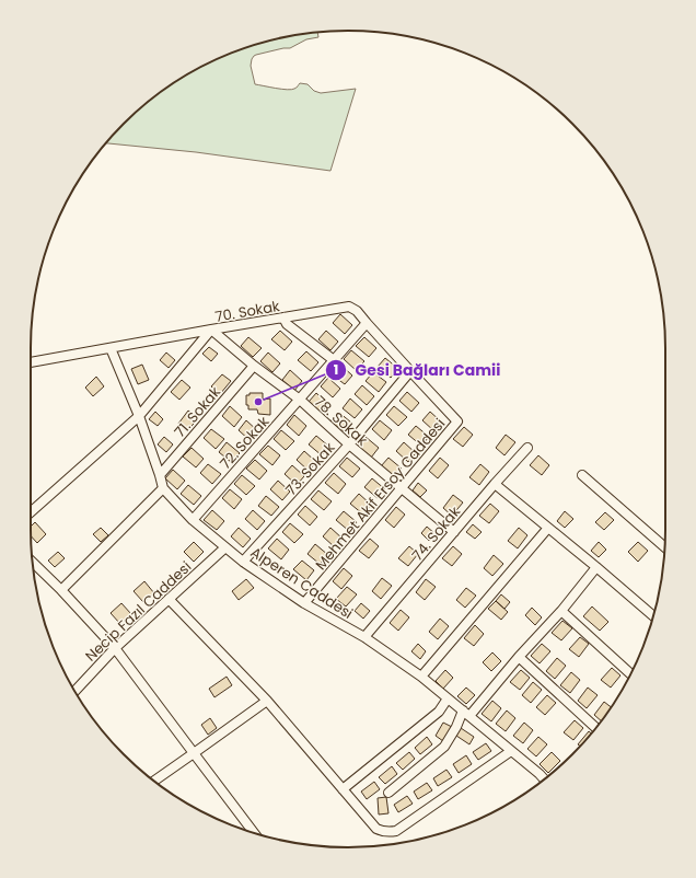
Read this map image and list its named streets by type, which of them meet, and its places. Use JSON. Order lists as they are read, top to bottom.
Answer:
{
  "streets": {
    "street": [
      "70. Sokak",
      "71. Sokak",
      "78. Sokak",
      "72. Sokak",
      "73. Sokak",
      "Mehmet Akif Ersoy Caddesi",
      "74. Sokak",
      "Alperen Caddesi",
      "Necip Fazıl Caddesi"
    ]
  },
  "crossings": [
    ["70. Sokak", "78. Sokak"],
    ["70. Sokak", "72. Sokak"],
    ["70. Sokak", "Alperen Caddesi"],
    ["71. Sokak", "78. Sokak"],
    ["71. Sokak", "Alperen Caddesi"],
    ["78. Sokak", "72. Sokak"],
    ["78. Sokak", "73. Sokak"],
    ["78. Sokak", "Mehmet Akif Ersoy Caddesi"],
    ["78. Sokak", "74. Sokak"],
    ["72. Sokak", "Alperen Caddesi"],
    ["73. Sokak", "Mehmet Akif Ersoy Caddesi"],
    ["73. Sokak", "Alperen Caddesi"],
    ["Mehmet Akif Ersoy Caddesi", "Alperen Caddesi"],
    ["74. Sokak", "Alperen Caddesi"],
    ["Alperen Caddesi", "Necip Fazıl Caddesi"]
  ],
  "places": ["Gesi Bağları Camii"]
}
